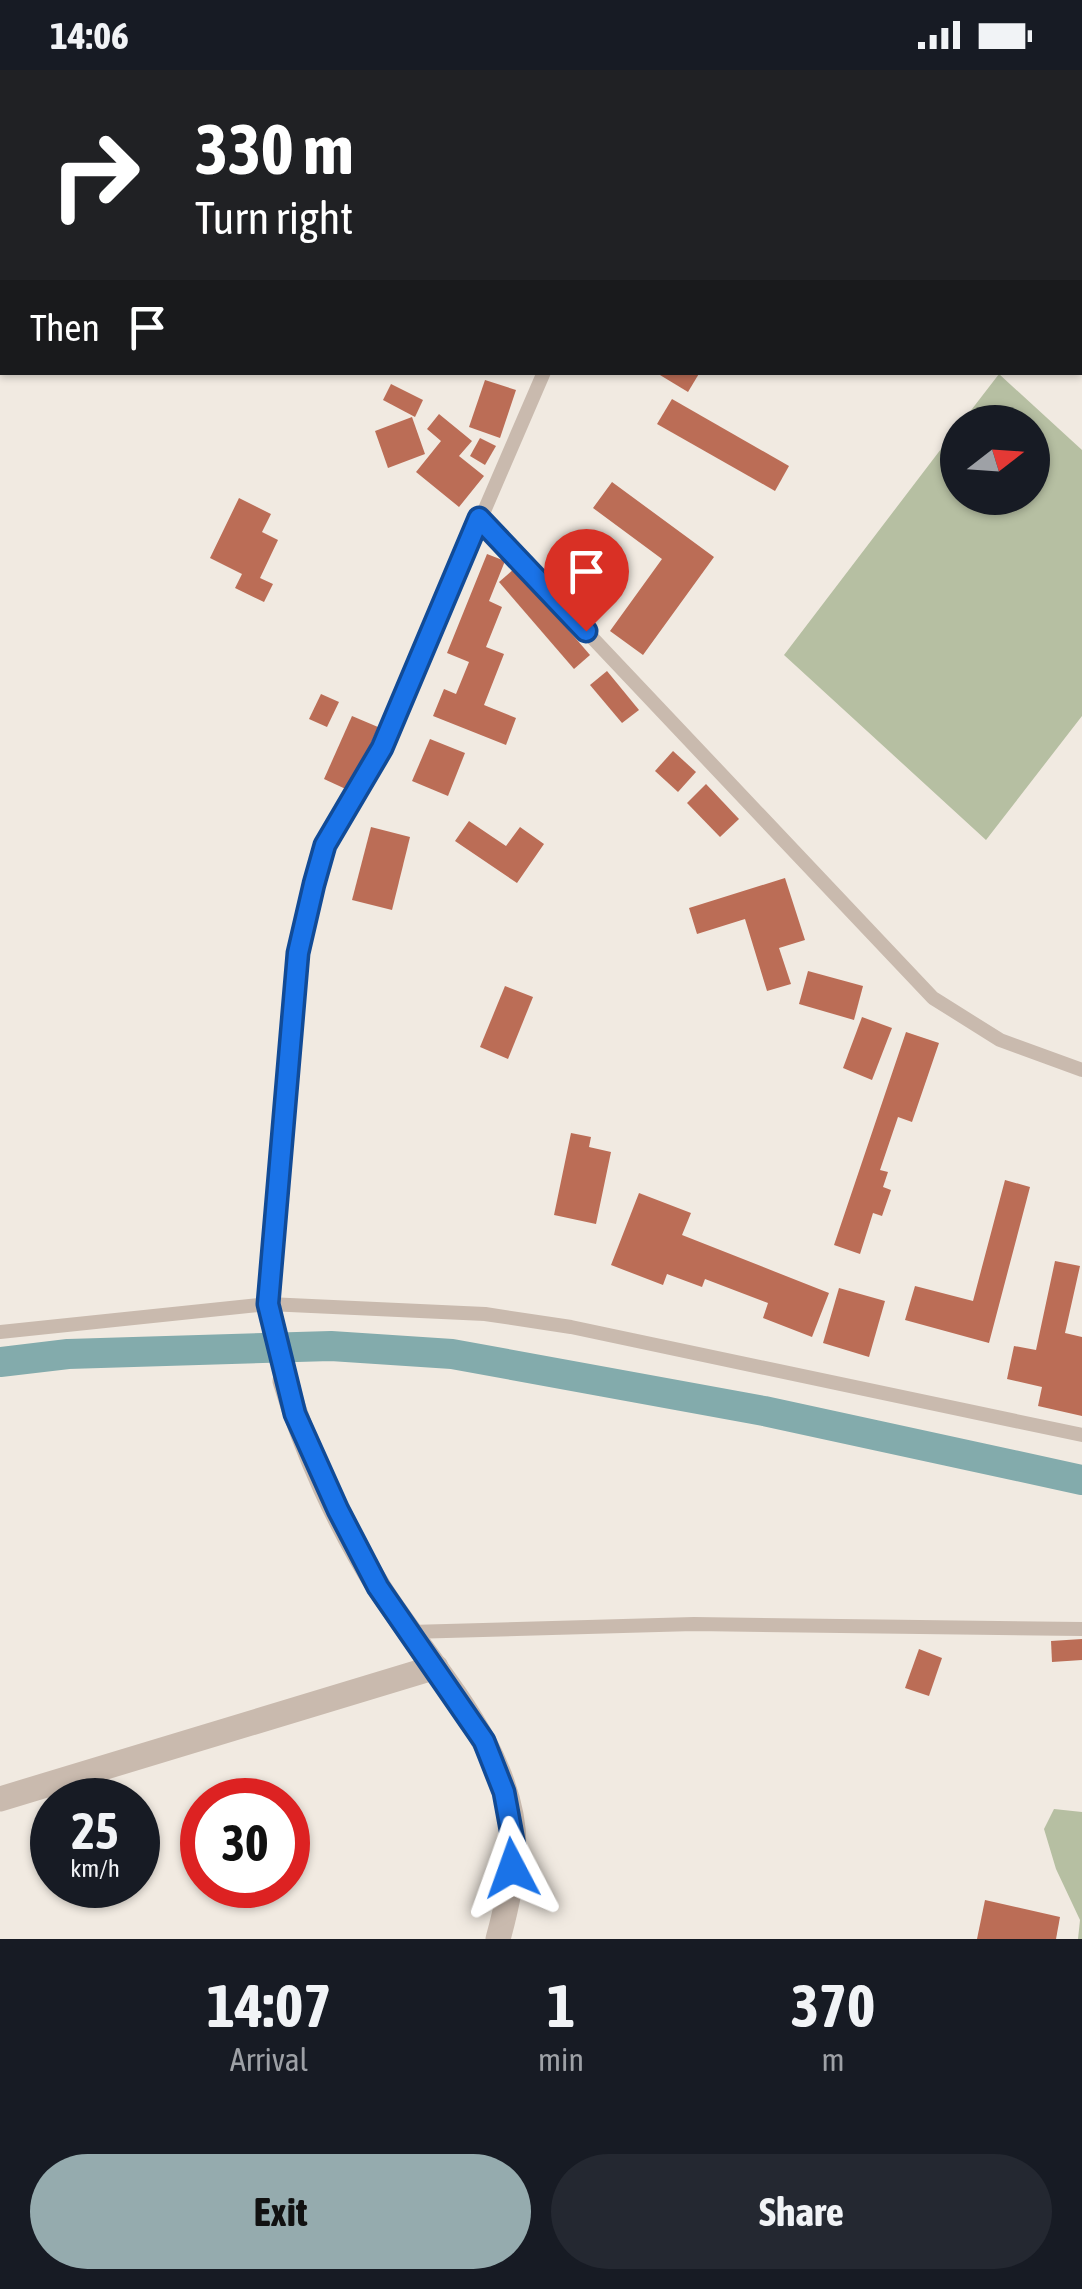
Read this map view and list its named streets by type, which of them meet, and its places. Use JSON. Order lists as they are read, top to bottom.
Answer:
{
  "north": "right",
  "page": {
    "status": "14:06",
    "turn": ["330 m", "Turn right"],
    "then": "Then",
    "speed": "25 km/h",
    "limit": "30",
    "eta": [
      "14:07",
      "Arrival",
      "1",
      "min",
      "370",
      "m"
    ],
    "buttons": ["Exit", "Share"]
  }
}
